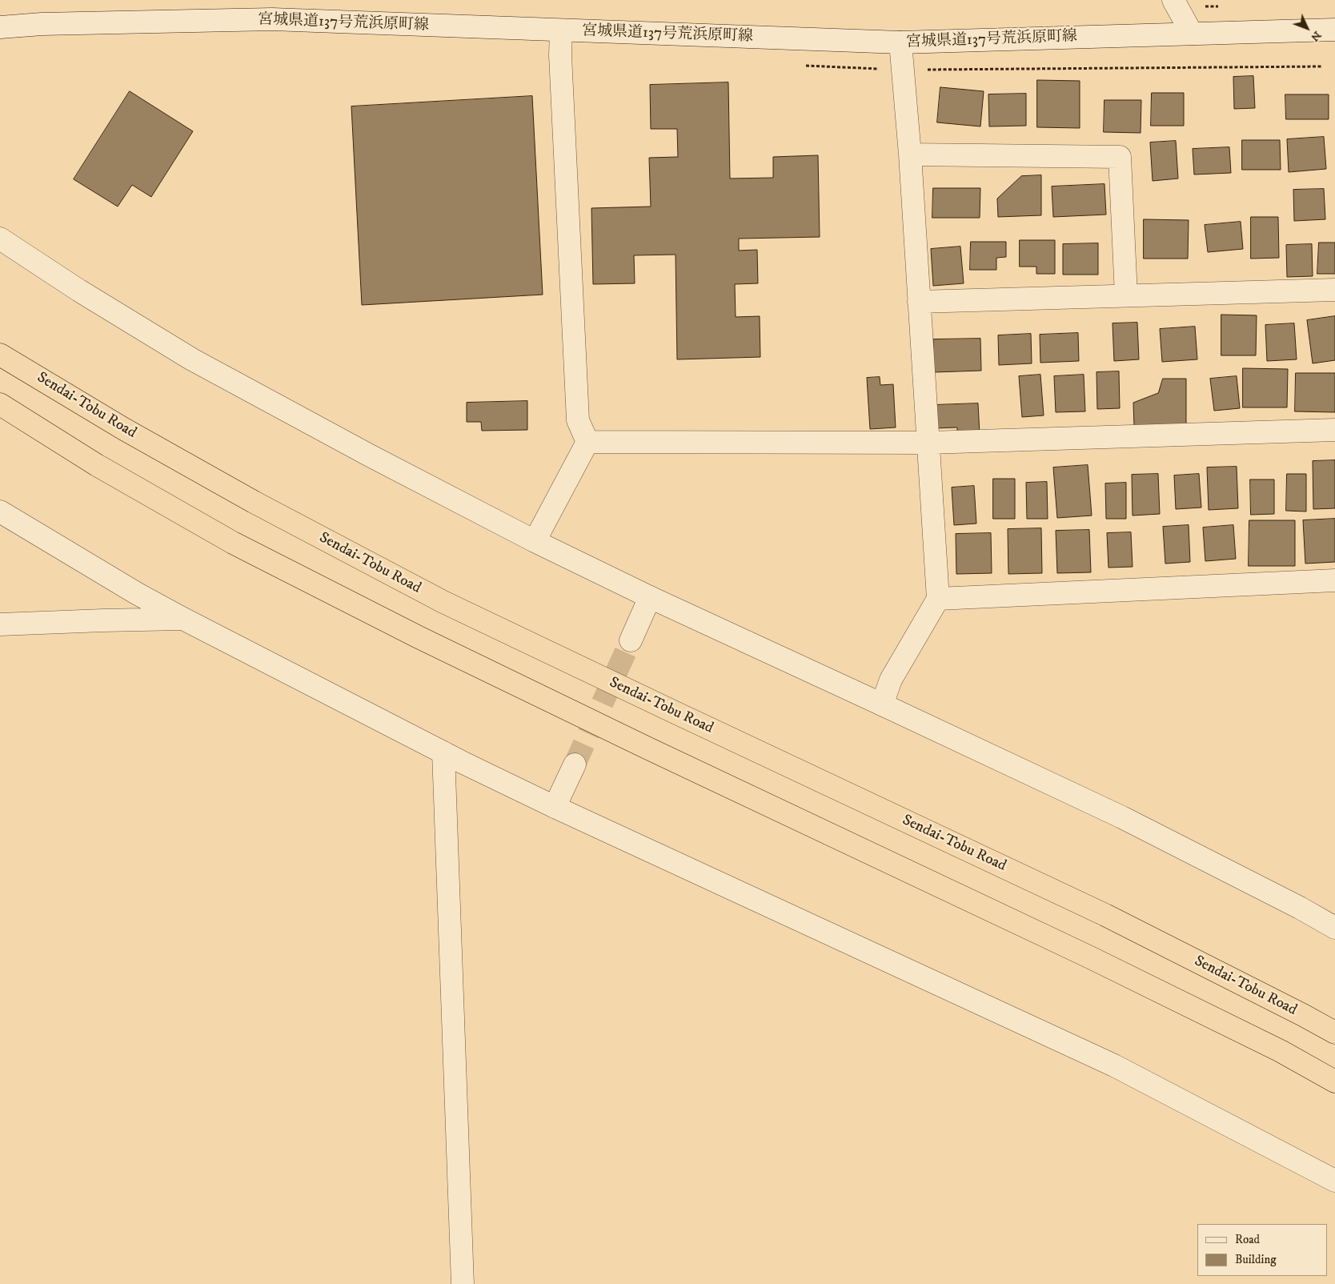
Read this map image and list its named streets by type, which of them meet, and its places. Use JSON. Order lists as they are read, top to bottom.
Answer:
{
  "streets": {
    "highway": ["Sendai-Tobu Road"],
    "street": ["宮城県道137号荒浜原町線"]
  },
  "legend": ["Road", "Building"],
  "north": "bottom right"
}
